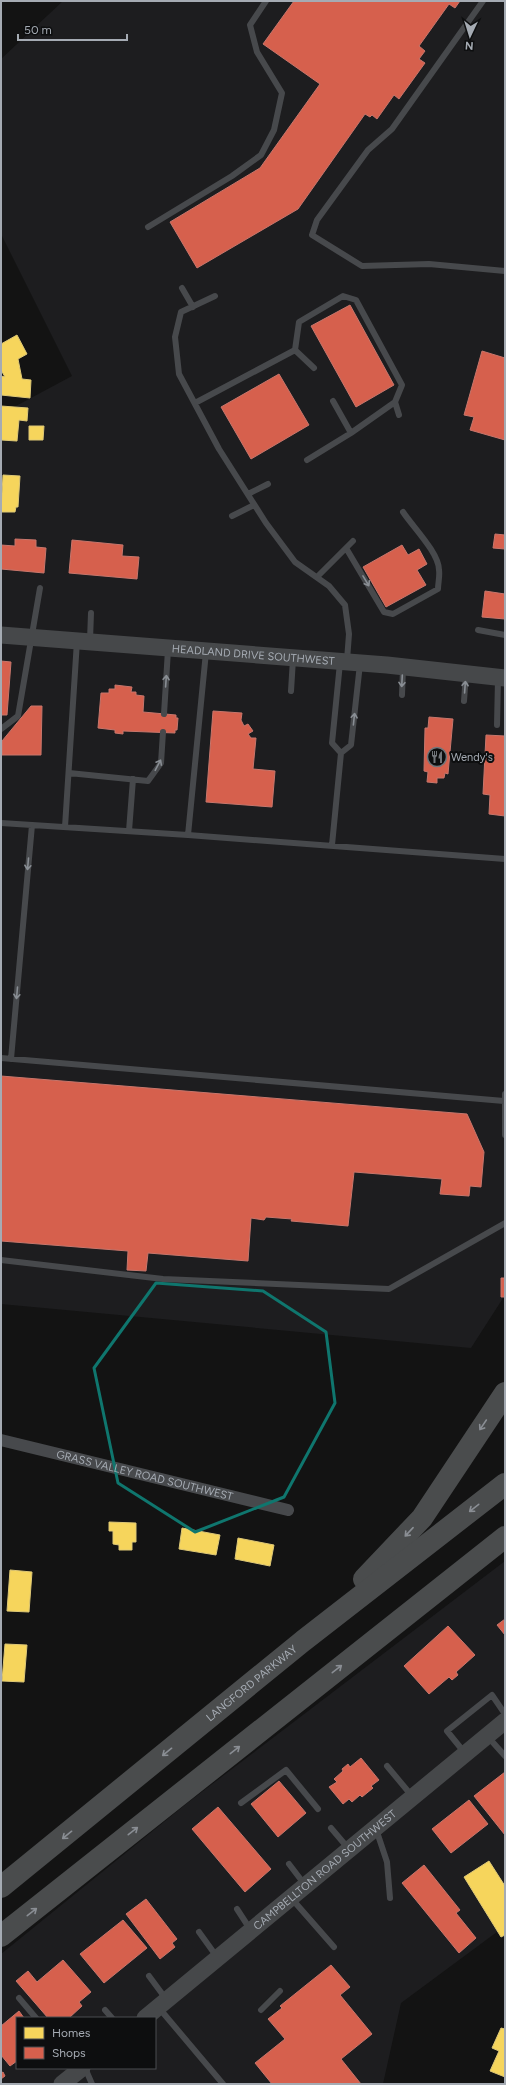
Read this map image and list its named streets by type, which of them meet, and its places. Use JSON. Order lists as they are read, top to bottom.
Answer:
{
  "streets": {
    "highway": ["LANGFORD PARKWAY"],
    "main road": ["HEADLAND DRIVE SOUTHWEST", "CAMPBELLTON ROAD SOUTHWEST"],
    "street": ["GRASS VALLEY ROAD SOUTHWEST"]
  },
  "places": {
    "restaurant": ["Wendy's"]
  },
  "legend": ["Homes", "Shops"],
  "scale_bar": "50 m",
  "north": "bottom"
}
